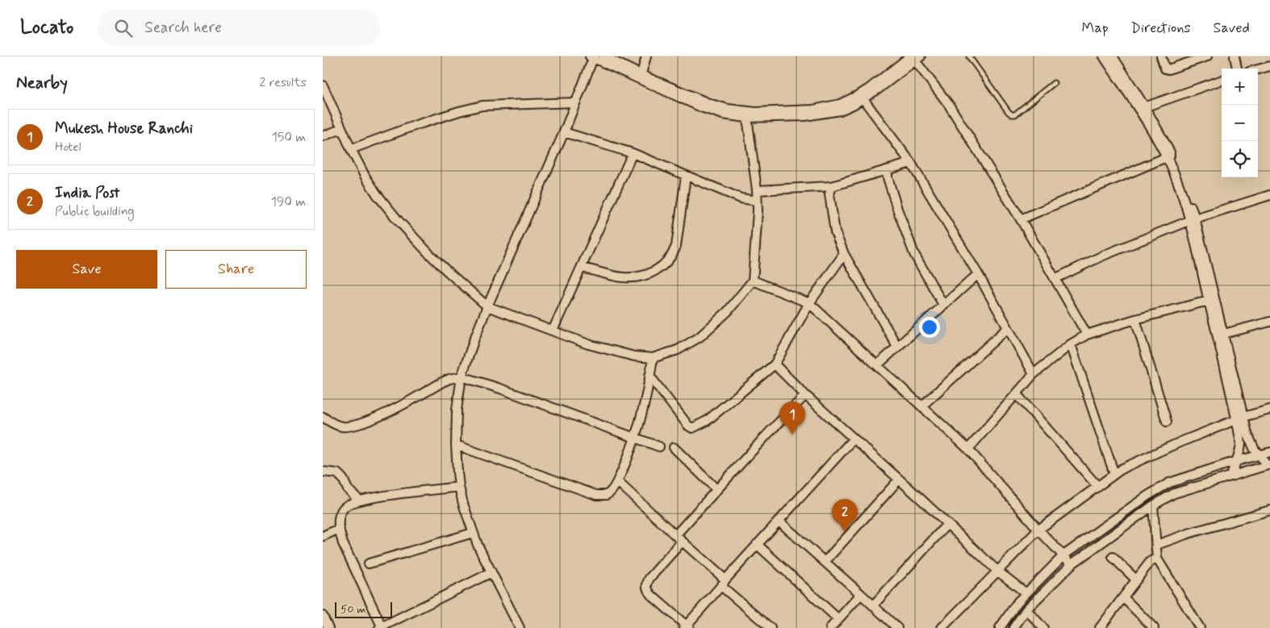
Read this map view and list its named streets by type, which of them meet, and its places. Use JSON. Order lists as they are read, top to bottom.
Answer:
{
  "scale_bar": "50 m",
  "page": {
    "header": "Locato",
    "search": "Search here",
    "nav": ["Map", "Directions", "Saved"],
    "heading": ["Nearby", "2 results"],
    "map_buttons": ["+", "−"],
    "list": [
      {
        "mark": "1",
        "name": "Mukesh House Ranchi",
        "note": "Hotel",
        "value": "150 m"
      },
      {
        "mark": "2",
        "name": "India Post",
        "note": "Public building",
        "value": "190 m"
      }
    ],
    "buttons": ["Save", "Share"],
    "pins": ["1", "2"],
    "scale": "50 m"
  }
}
